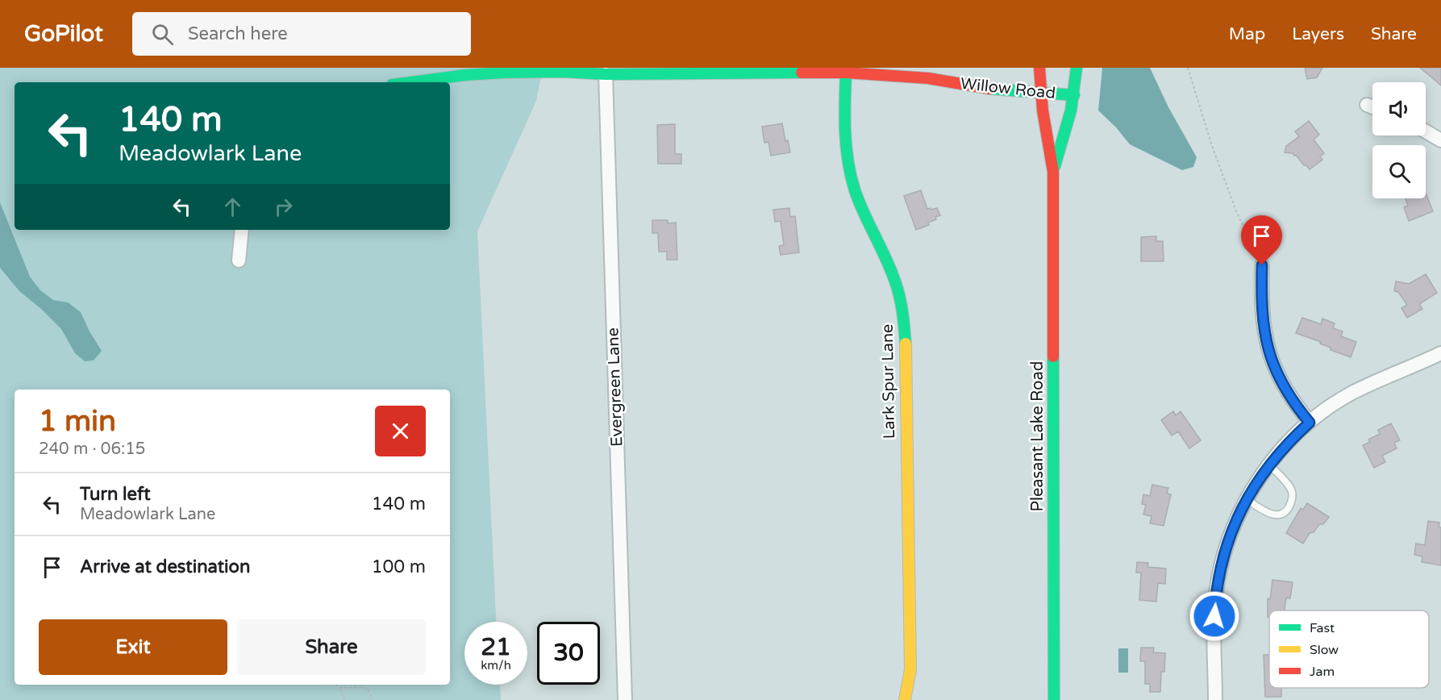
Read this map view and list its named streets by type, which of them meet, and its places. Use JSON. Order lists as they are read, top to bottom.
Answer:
{
  "streets": {
    "street": [
      "Willow Road",
      "Lark Spur Lane",
      "Evergreen Lane",
      "Pleasant Lake Road"
    ]
  },
  "crossings": [
    ["Willow Road", "Lark Spur Lane"],
    ["Willow Road", "Evergreen Lane"],
    ["Willow Road", "Pleasant Lake Road"]
  ],
  "legend": ["Fast", "Slow", "Jam"],
  "page": {
    "header": "GoPilot",
    "search": "Search here",
    "nav": ["Map", "Layers", "Share"],
    "turn": ["140 m", "Meadowlark Lane"],
    "heading": ["1 min", "240 m · 06:15"],
    "list": [
      {
        "name": "Turn left",
        "note": "Meadowlark Lane",
        "value": "140 m"
      },
      {
        "name": "Arrive at destination",
        "value": "100 m"
      }
    ],
    "buttons": ["Exit", "Share"],
    "speed": "21 km/h",
    "limit": "30"
  }
}
